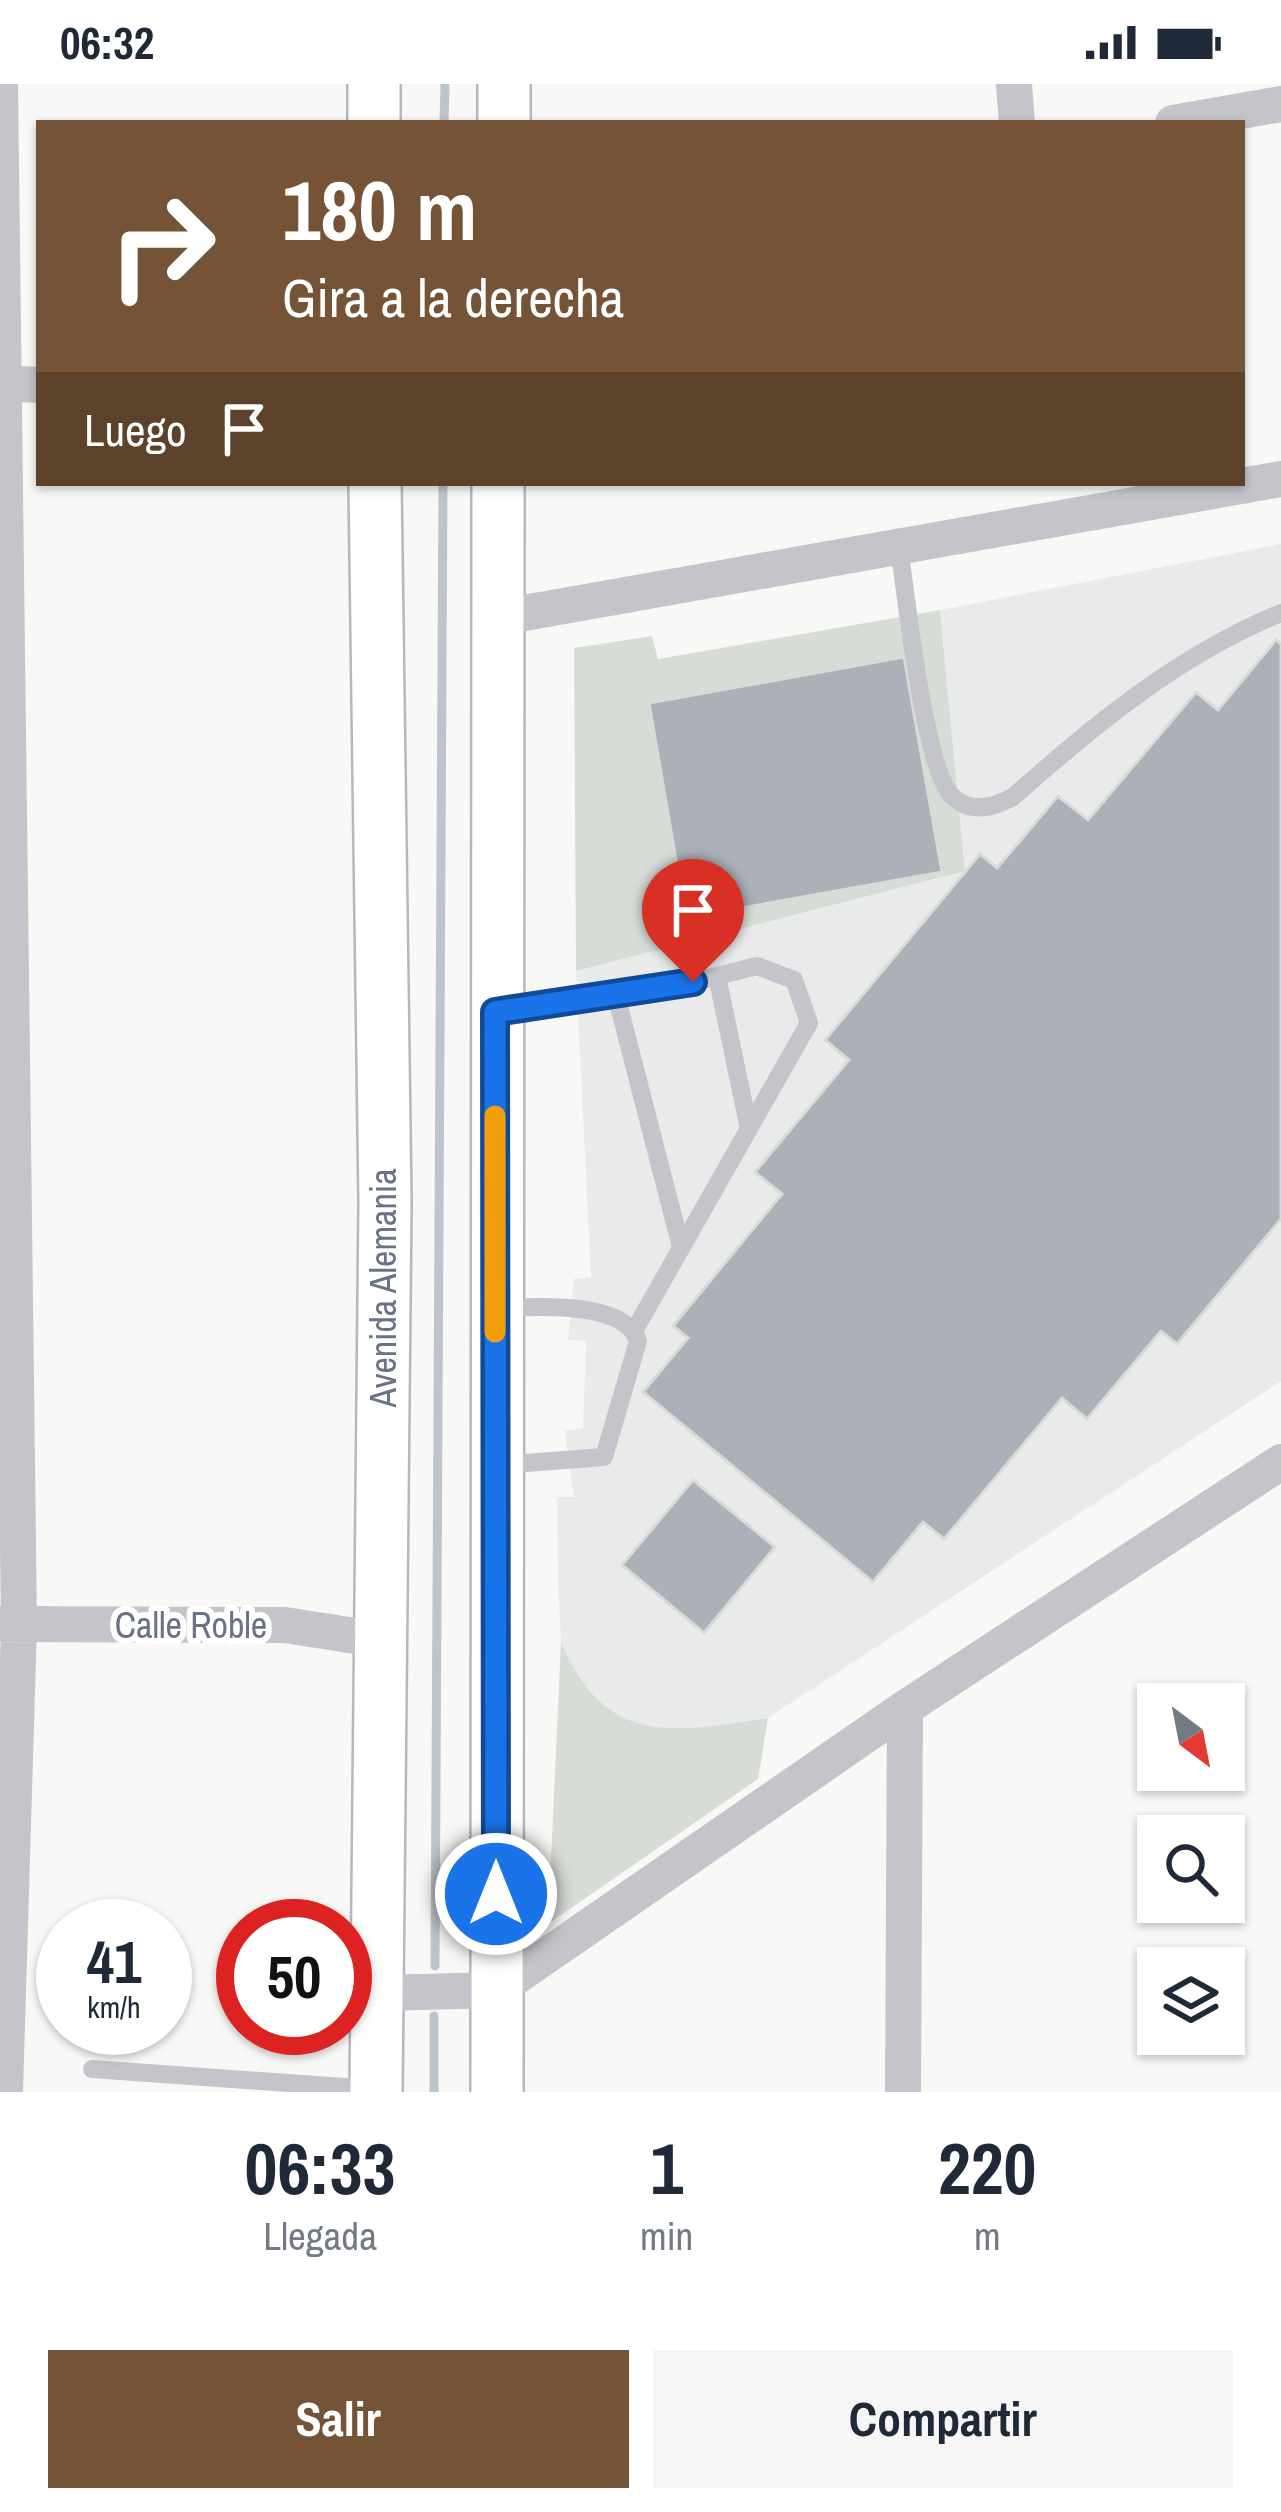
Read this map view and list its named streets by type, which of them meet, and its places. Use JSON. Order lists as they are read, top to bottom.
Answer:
{
  "streets": {
    "main road": ["Avenida Alemania"],
    "street": ["Calle Roble"]
  },
  "crossings": [
    ["Avenida Alemania", "Calle Roble"]
  ],
  "north": "bottom right",
  "page": {
    "status": "06:32",
    "turn": ["180 m", "Gira a la derecha"],
    "then": "Luego",
    "speed": "41 km/h",
    "limit": "50",
    "eta": [
      "06:33",
      "Llegada",
      "1",
      "min",
      "220",
      "m"
    ],
    "buttons": ["Salir", "Compartir"]
  }
}
